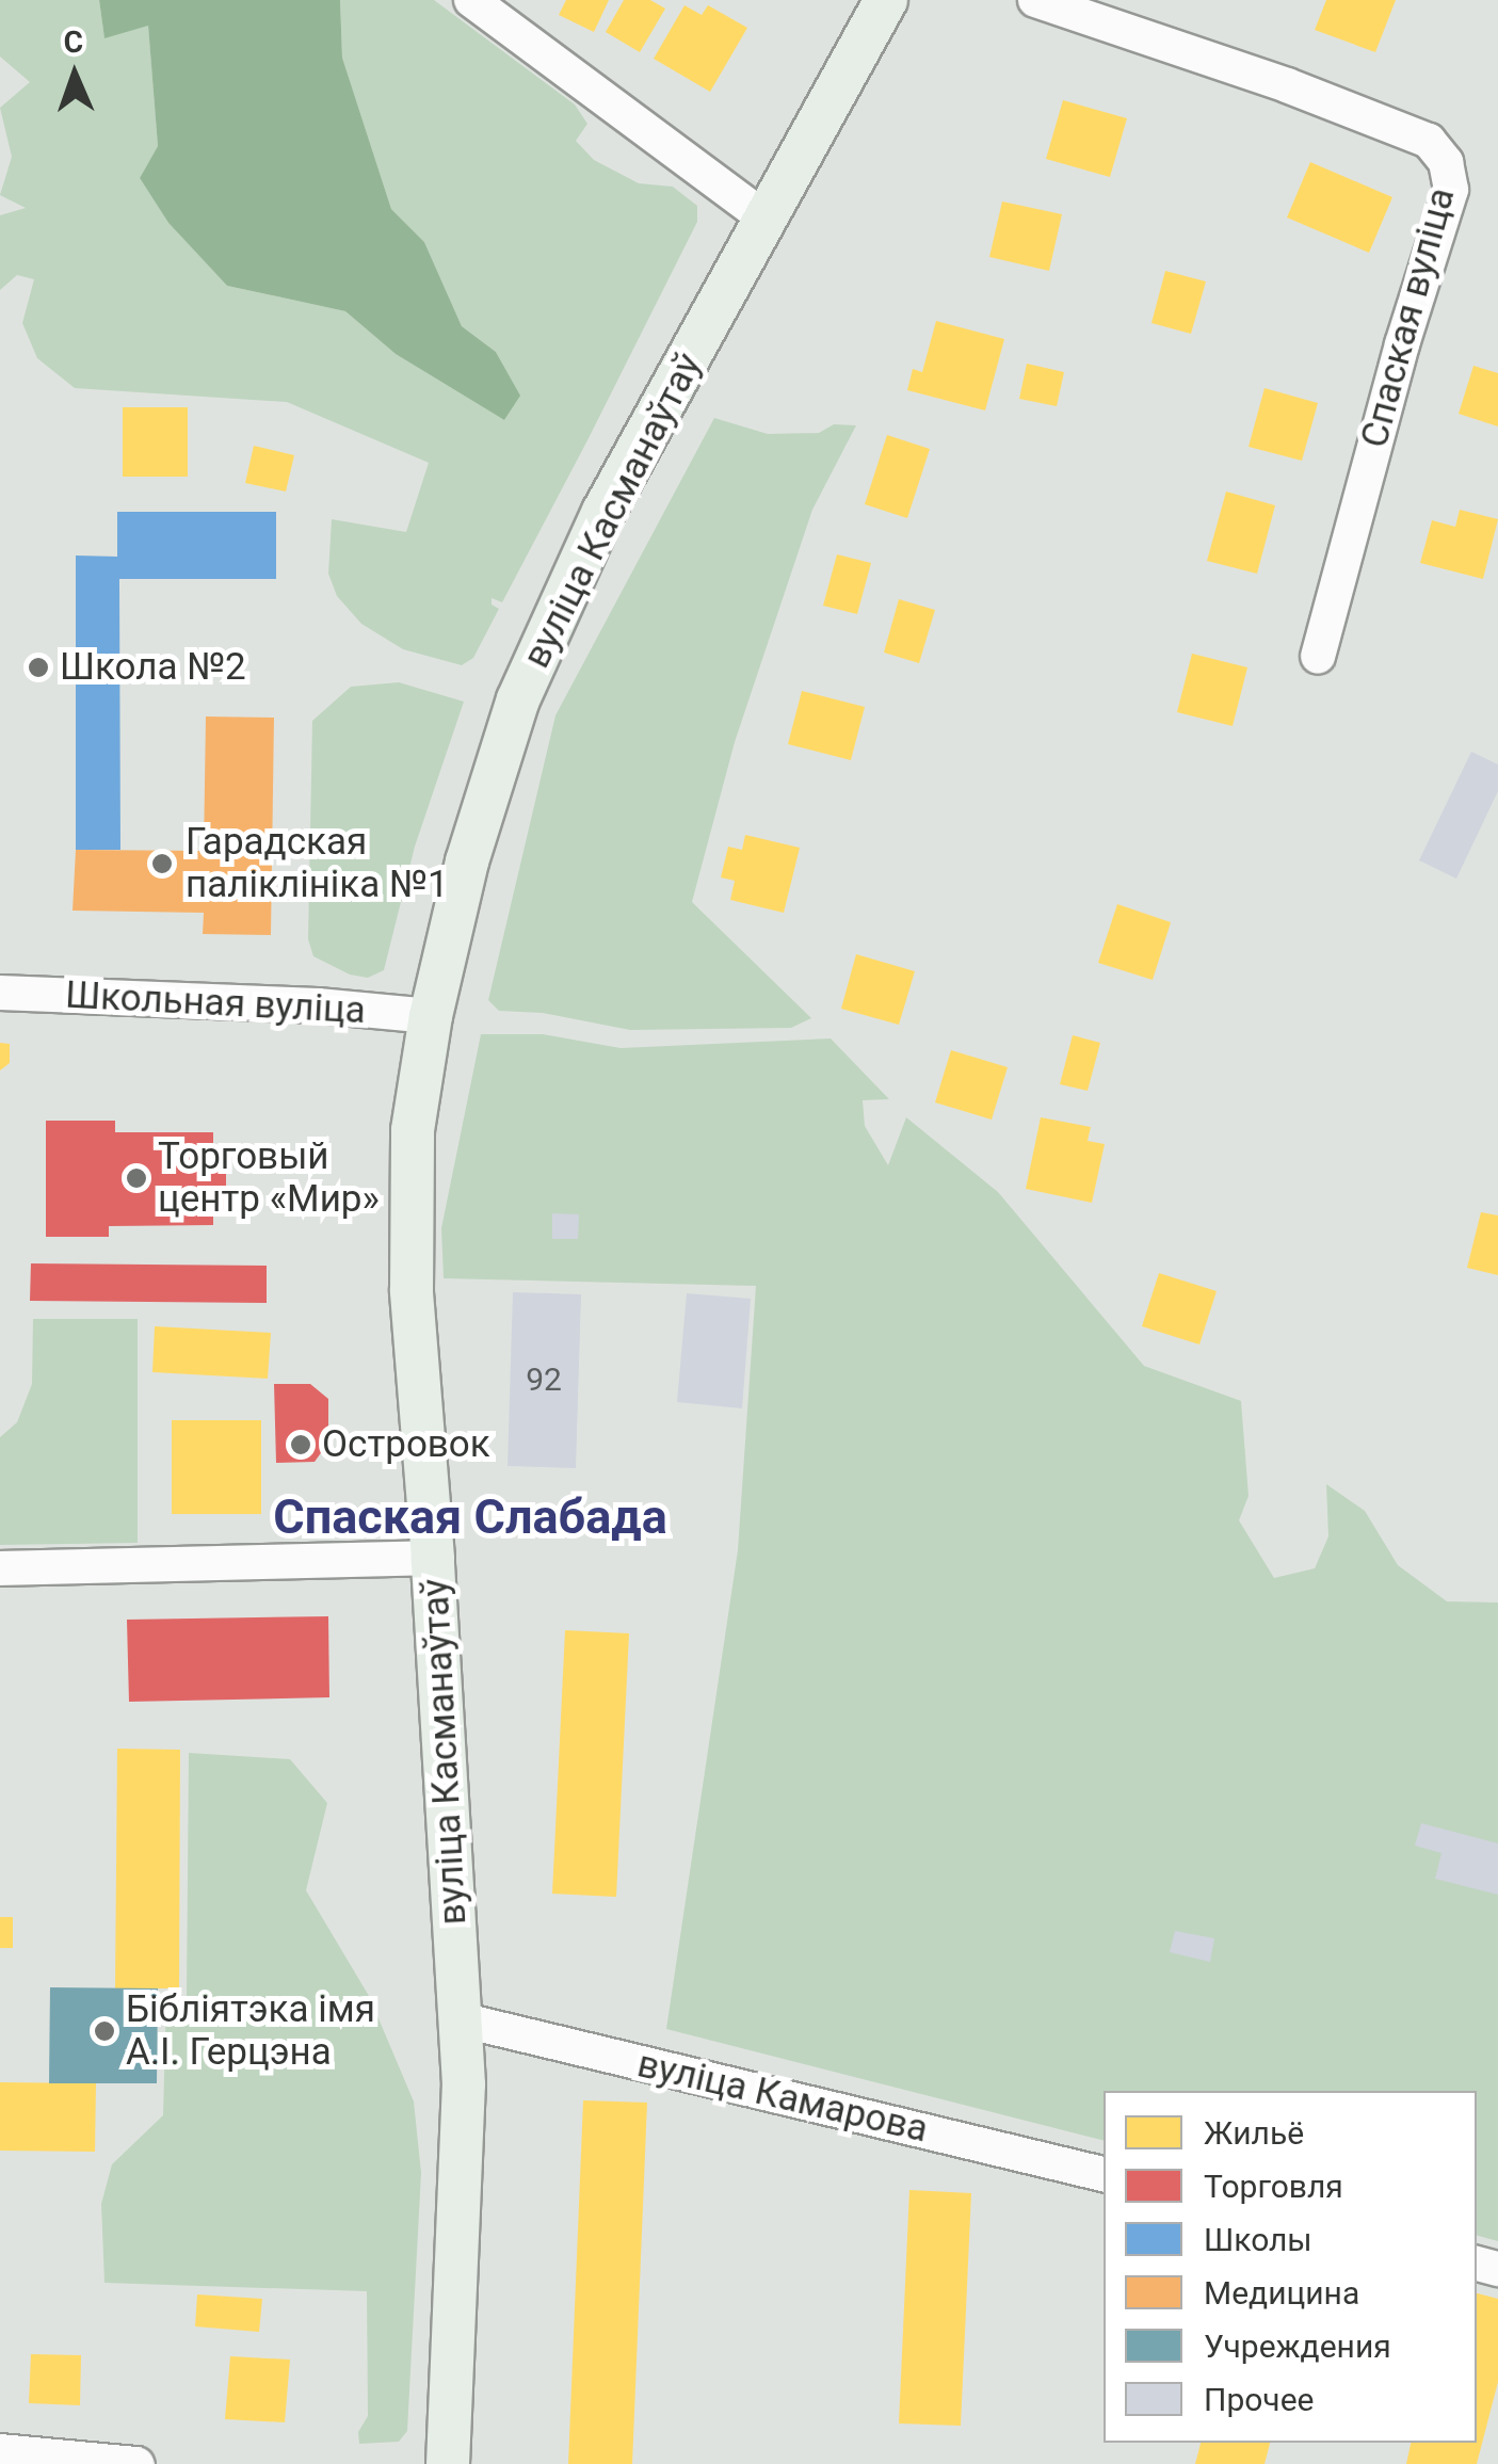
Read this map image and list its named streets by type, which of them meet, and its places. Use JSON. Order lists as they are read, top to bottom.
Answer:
{
  "streets": {
    "main road": ["вуліца Касманаўтаў"],
    "street": ["Спаская вуліца", "Школьная вуліца", "вуліца Камарова"]
  },
  "crossings": [
    ["вуліца Касманаўтаў", "Школьная вуліца"],
    ["вуліца Касманаўтаў", "вуліца Камарова"]
  ],
  "districts": ["Спаская Слабада"],
  "places": [
    "Школа №2",
    "Гарадская паліклініка №1",
    "Торговый центр «Мир»",
    "Островок",
    "Бібліятэка імя А.І. Герцэна"
  ],
  "house_numbers": ["92"],
  "legend": [
    "Жильё",
    "Торговля",
    "Школы",
    "Медицина",
    "Учреждения",
    "Прочее"
  ],
  "north": "top"
}
